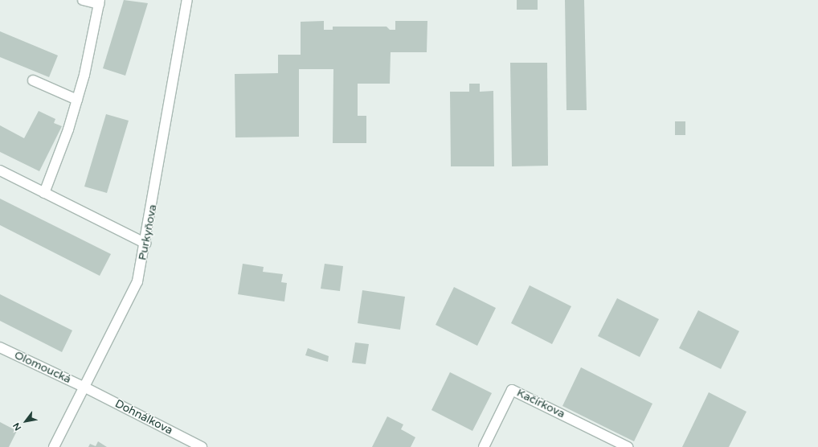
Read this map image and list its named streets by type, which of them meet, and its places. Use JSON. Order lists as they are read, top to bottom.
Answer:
{
  "streets": {
    "street": [
      "Purkyňova",
      "Olomoucká",
      "Kačírkova",
      "Dohnálkova"
    ]
  },
  "crossings": [
    ["Purkyňova", "Olomoucká"],
    ["Purkyňova", "Dohnálkova"],
    ["Olomoucká", "Dohnálkova"]
  ],
  "north": "bottom left"
}
